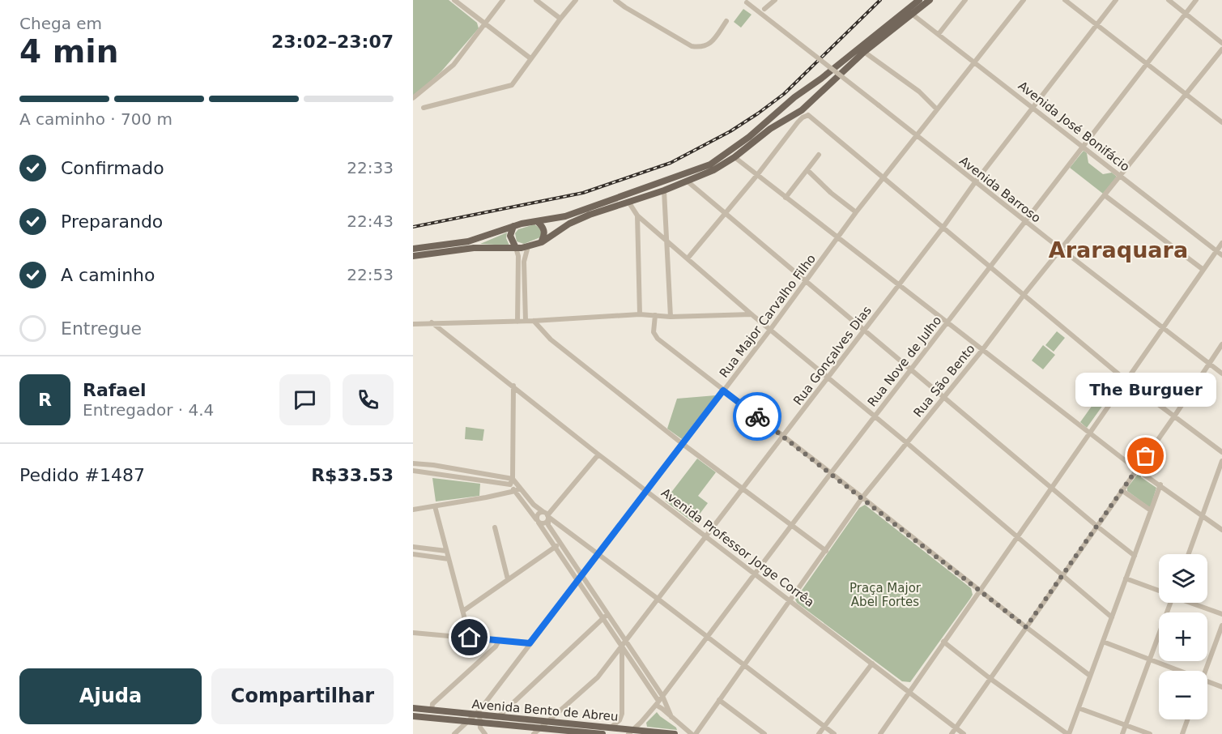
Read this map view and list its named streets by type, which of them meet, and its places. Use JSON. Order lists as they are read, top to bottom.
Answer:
{
  "streets": {
    "main road": ["Avenida Bento de Abreu"],
    "street": [
      "Avenida José Bonifácio",
      "Avenida Barroso",
      "Rua Major Carvalho Filho",
      "Rua Gonçalves Dias",
      "Rua Nove de Julho",
      "Rua São Bento",
      "Avenida Professor Jorge Corrêa"
    ]
  },
  "crossings": [
    ["Avenida José Bonifácio", "Rua Major Carvalho Filho"],
    ["Avenida José Bonifácio", "Rua Gonçalves Dias"],
    ["Avenida José Bonifácio", "Rua Nove de Julho"],
    ["Avenida José Bonifácio", "Rua São Bento"],
    ["Avenida Barroso", "Rua Major Carvalho Filho"],
    ["Avenida Barroso", "Rua Gonçalves Dias"],
    ["Avenida Barroso", "Rua Nove de Julho"],
    ["Avenida Barroso", "Rua São Bento"],
    ["Rua Major Carvalho Filho", "Avenida Professor Jorge Corrêa"],
    ["Rua Major Carvalho Filho", "Avenida Bento de Abreu"],
    ["Rua Gonçalves Dias", "Avenida Professor Jorge Corrêa"],
    ["Rua Gonçalves Dias", "Avenida Bento de Abreu"],
    ["Rua Nove de Julho", "Avenida Professor Jorge Corrêa"],
    ["Rua Nove de Julho", "Avenida Bento de Abreu"],
    ["Rua São Bento", "Avenida Professor Jorge Corrêa"]
  ],
  "districts": ["Araraquara"],
  "parks": ["Praça Major Abel Fortes"],
  "places": ["The Burguer"],
  "page": {
    "heading": ["4 min", "Chega em", "23:02–23:07"],
    "panel": [
      "Rafael",
      "Entregador · 4.4",
      "Pedido #1487",
      "R$33.53"
    ],
    "bar": "A caminho · 700 m",
    "list": [
      ["Confirmado", "22:33"],
      ["Preparando", "22:43"],
      ["A caminho", "22:53"],
      "Entregue"
    ],
    "bubble": "The Burguer",
    "round": "R",
    "map_buttons": ["+", "−"],
    "buttons": ["Ajuda", "Compartilhar"]
  }
}
